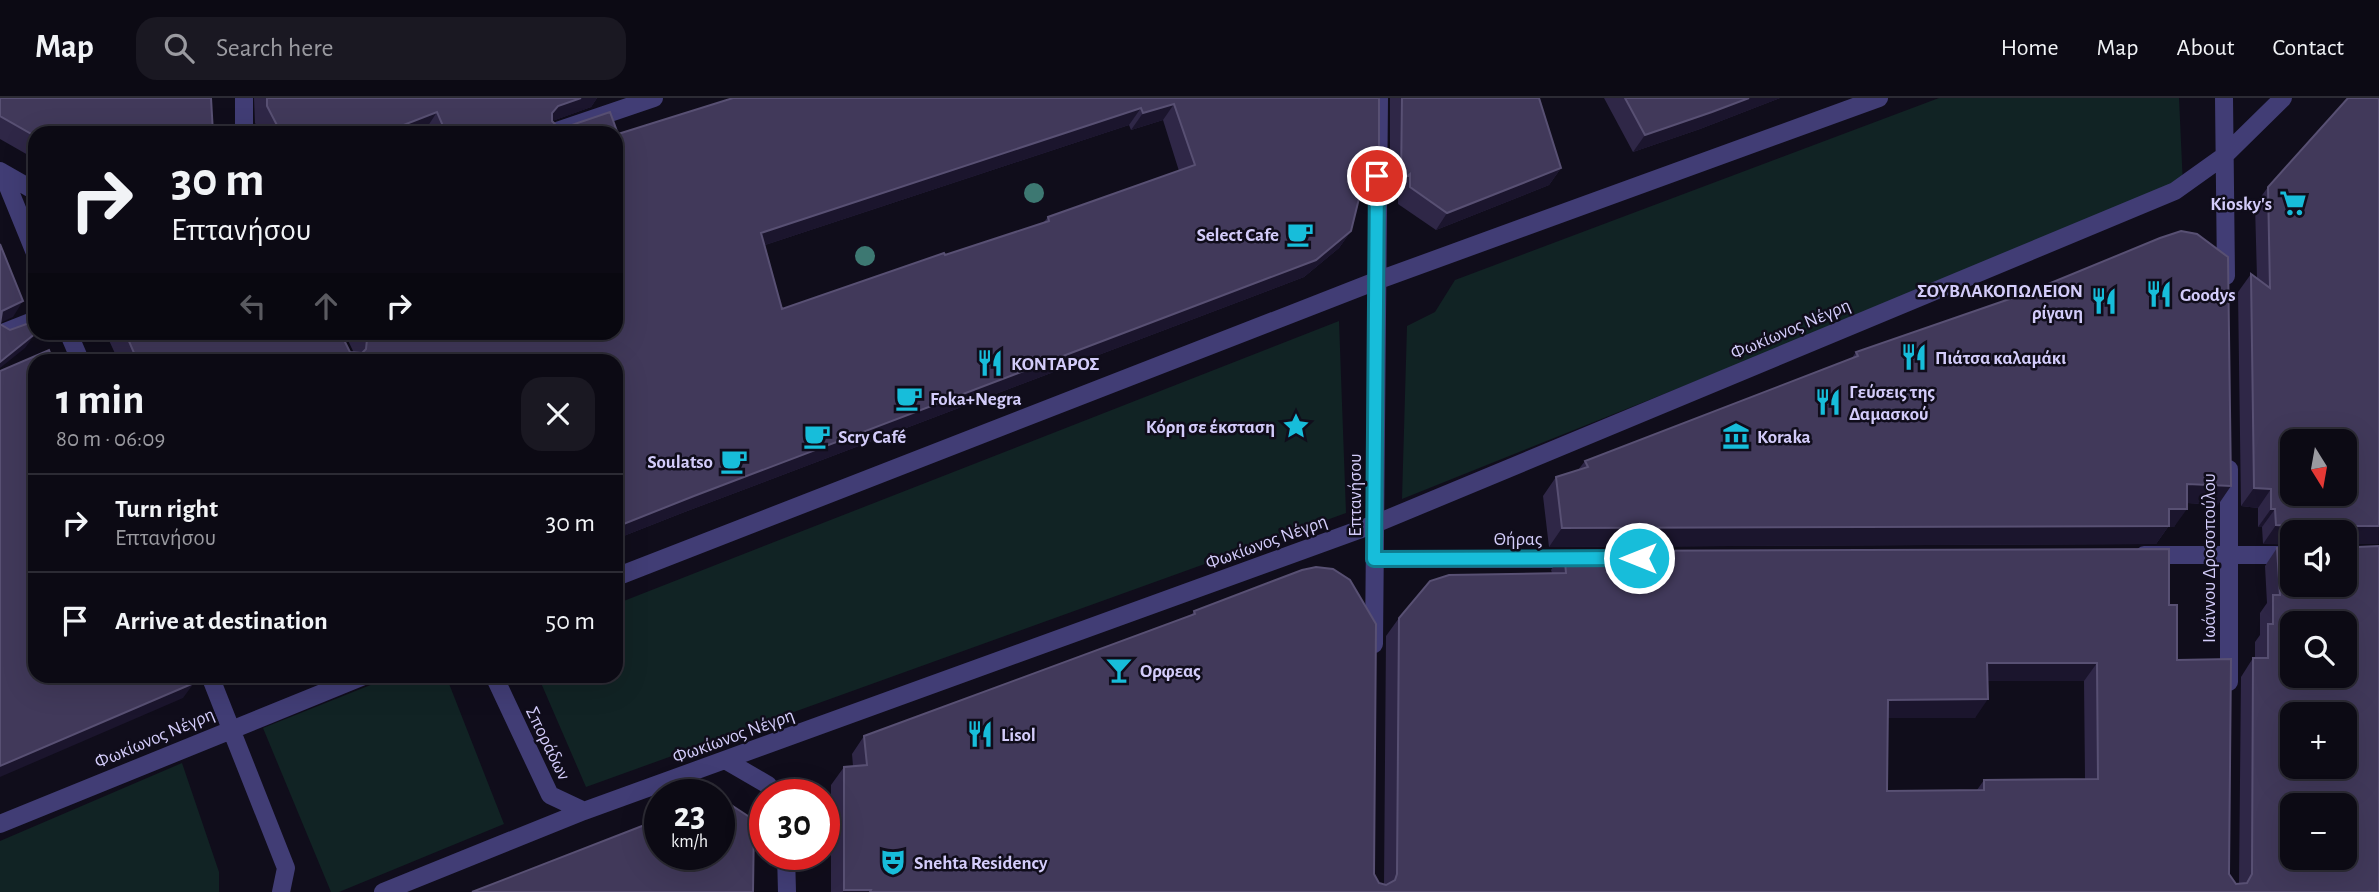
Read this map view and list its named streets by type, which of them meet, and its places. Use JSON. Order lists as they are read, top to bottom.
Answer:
{
  "streets": {
    "street": [
      "Φωκίωνος Νέγρη",
      "Επτανήσου",
      "Θήρας",
      "Ιωάννου Δροσοπούλου",
      "Σποράδων"
    ]
  },
  "crossings": [
    ["Φωκίωνος Νέγρη", "Επτανήσου"],
    ["Φωκίωνος Νέγρη", "Σποράδων"],
    ["Επτανήσου", "Θήρας"]
  ],
  "places": {
    "supermarket": ["Kiosky's"],
    "cafe": [
      "Select Cafe",
      "Foka+Negra",
      "Scry Café",
      "Soulatso"
    ],
    "restaurant": [
      "Goodys",
      "ΣΟΥΒΛΑΚΟΠΩΛΕΙΟΝ ρίγανη",
      "Πιάτσα καλαμάκι",
      "ΚΟΝΤΑΡΟΣ",
      "Γεύσεις της Δαμασκού",
      "Lisol"
    ],
    "place": ["Κόρη σε έκσταση"],
    "museum": ["Koraka"],
    "bar": ["Ορφεας"],
    "theatre": ["Snehta Residency"]
  },
  "north": "bottom",
  "page": {
    "header": "Map",
    "search": "Search here",
    "nav": [
      "Home",
      "Map",
      "About",
      "Contact"
    ],
    "turn": ["30 m", "Επτανήσου"],
    "heading": ["1 min", "80 m · 06:09"],
    "map_buttons": ["+", "−"],
    "list": [
      {
        "name": "Turn right",
        "note": "Επτανήσου",
        "value": "30 m"
      },
      {
        "name": "Arrive at destination",
        "value": "50 m"
      }
    ],
    "speed": "23 km/h",
    "limit": "30"
  }
}
